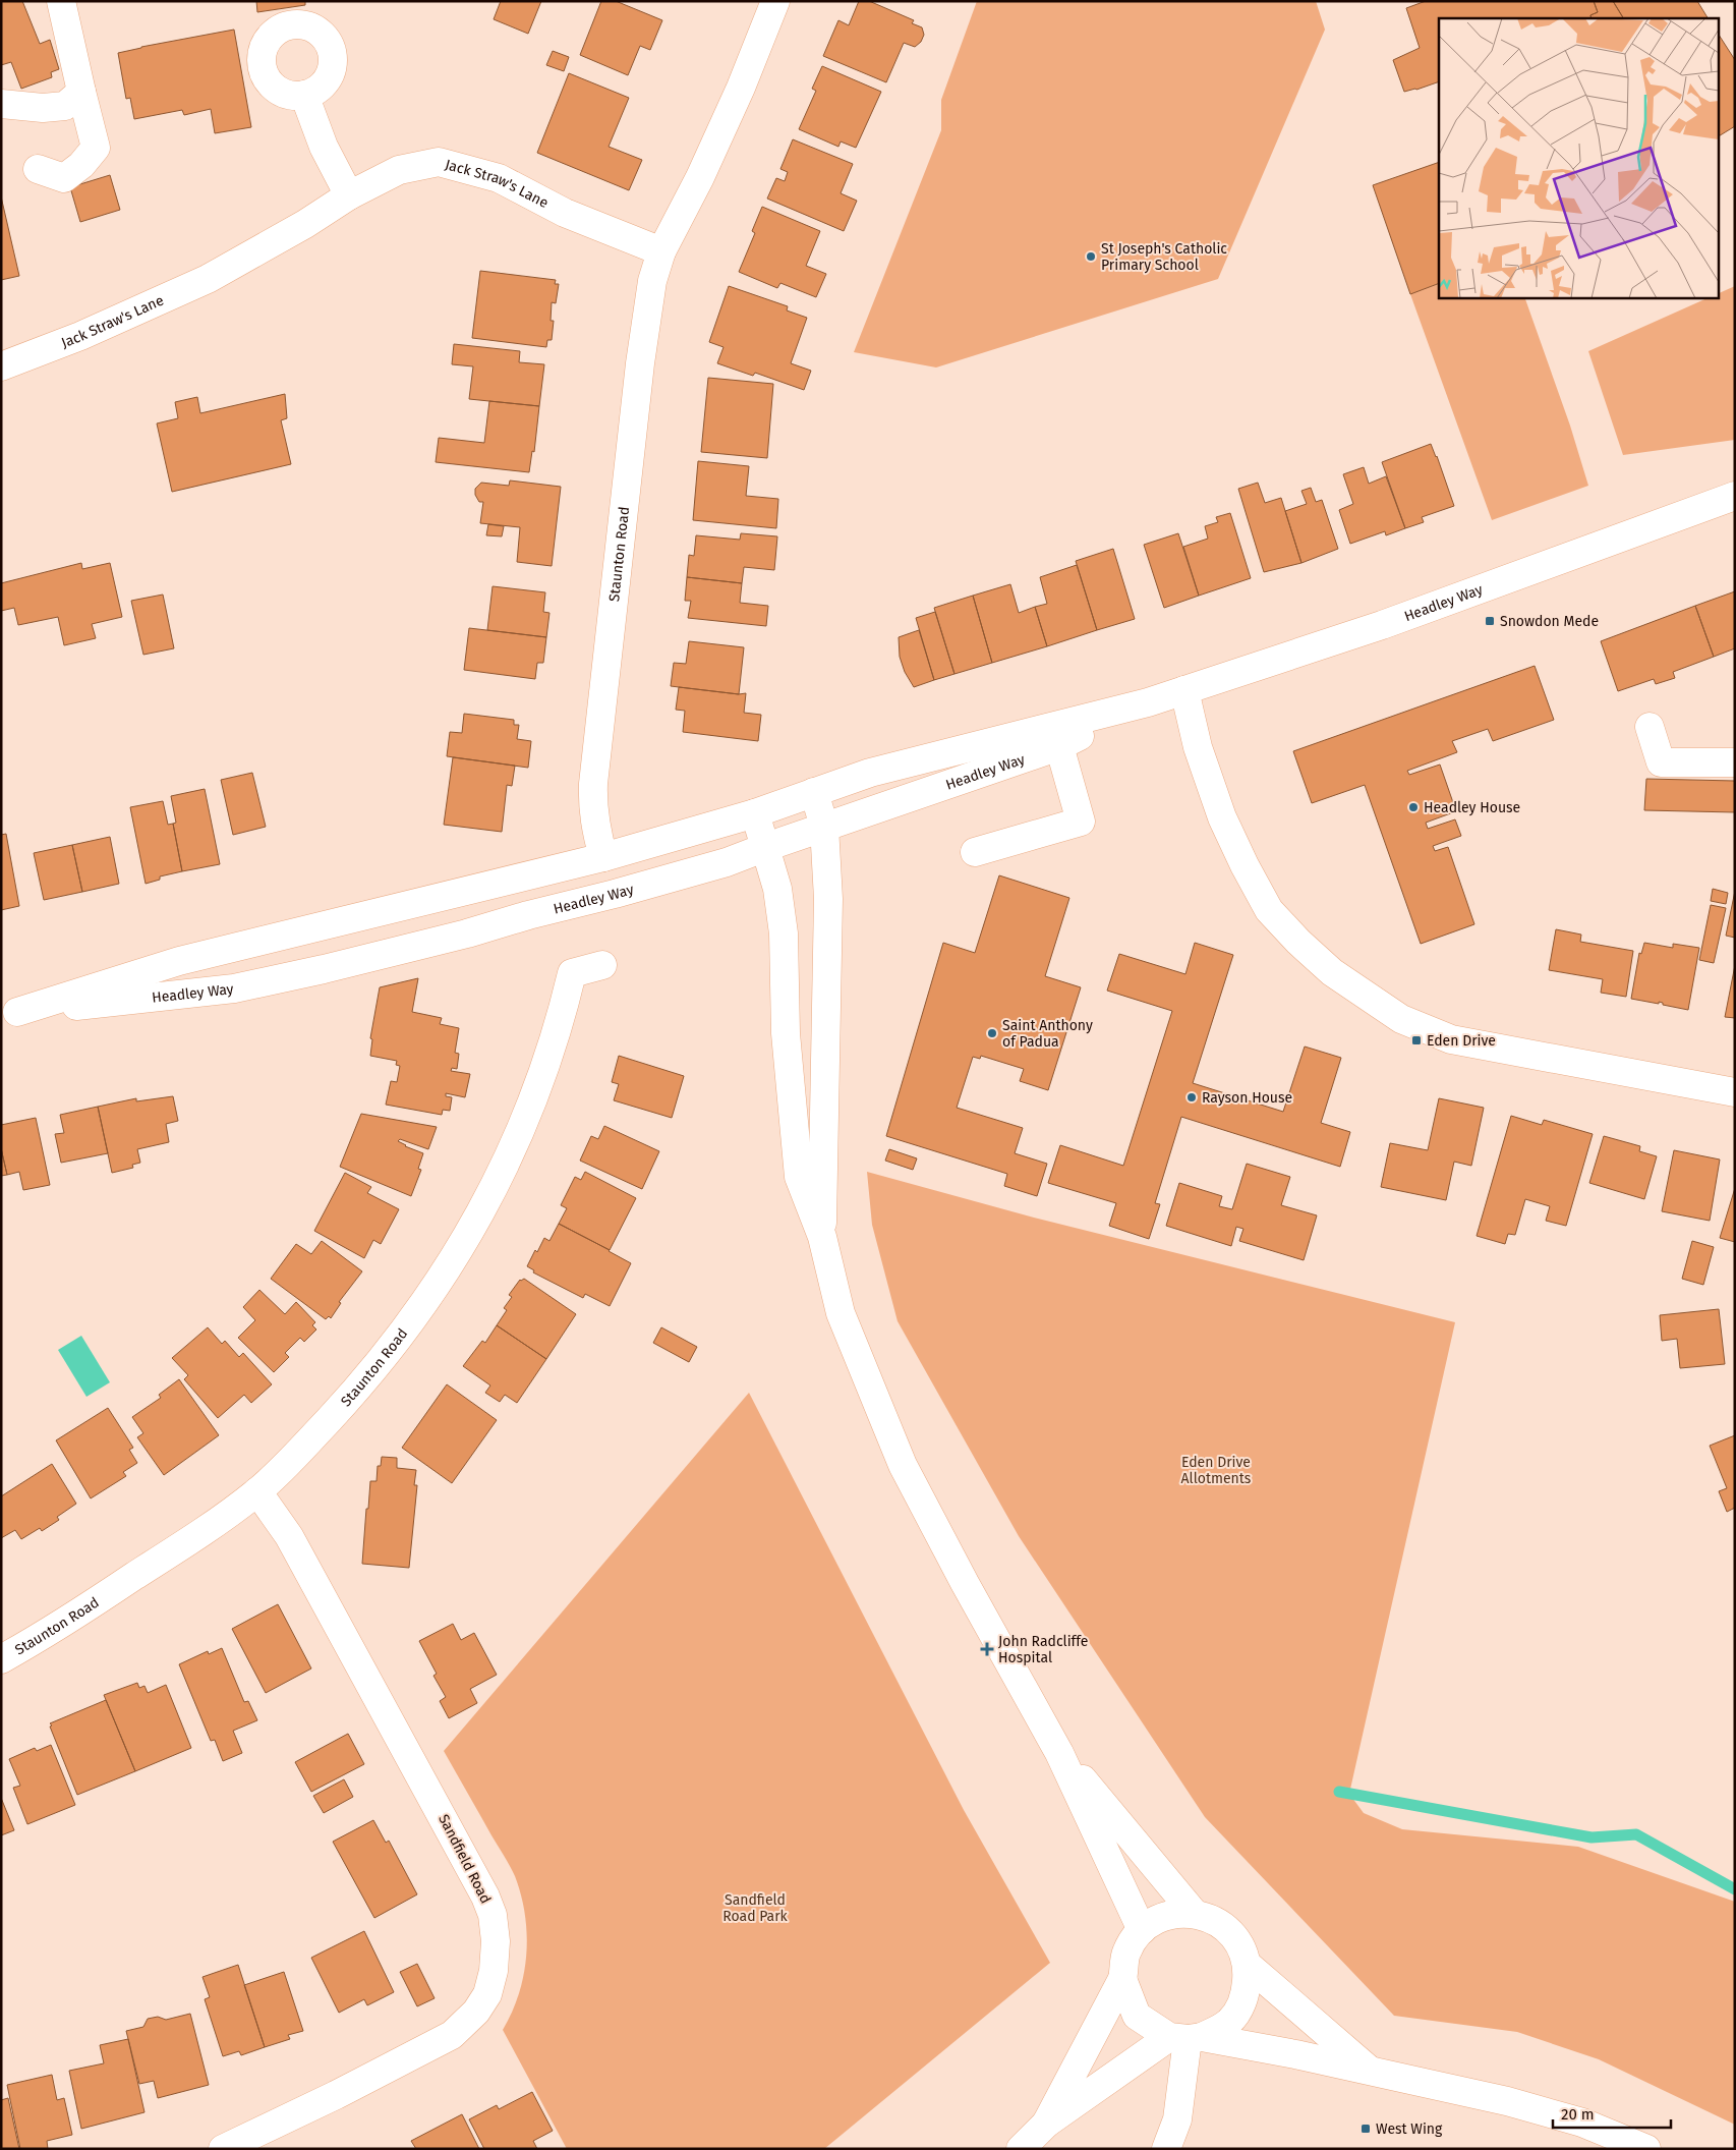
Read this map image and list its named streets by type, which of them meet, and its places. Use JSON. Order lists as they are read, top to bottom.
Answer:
{
  "streets": {
    "street": [
      "Jack Straw's Lane",
      "Staunton Road",
      "Headley Way",
      "Sandfield Road"
    ]
  },
  "crossings": [
    ["Jack Straw's Lane", "Staunton Road"],
    ["Staunton Road", "Headley Way"],
    ["Staunton Road", "Sandfield Road"]
  ],
  "parks": ["Eden Drive Allotments", "Sandfield Road Park"],
  "places": {
    "other": [
      "St Joseph's Catholic Primary School",
      "Headley House",
      "Saint Anthony of Padua",
      "Rayson House"
    ],
    "transit": ["Snowdon Mede", "Eden Drive", "West Wing"],
    "health": ["John Radcliffe Hospital"]
  },
  "scale_bar": "20 m"
}
